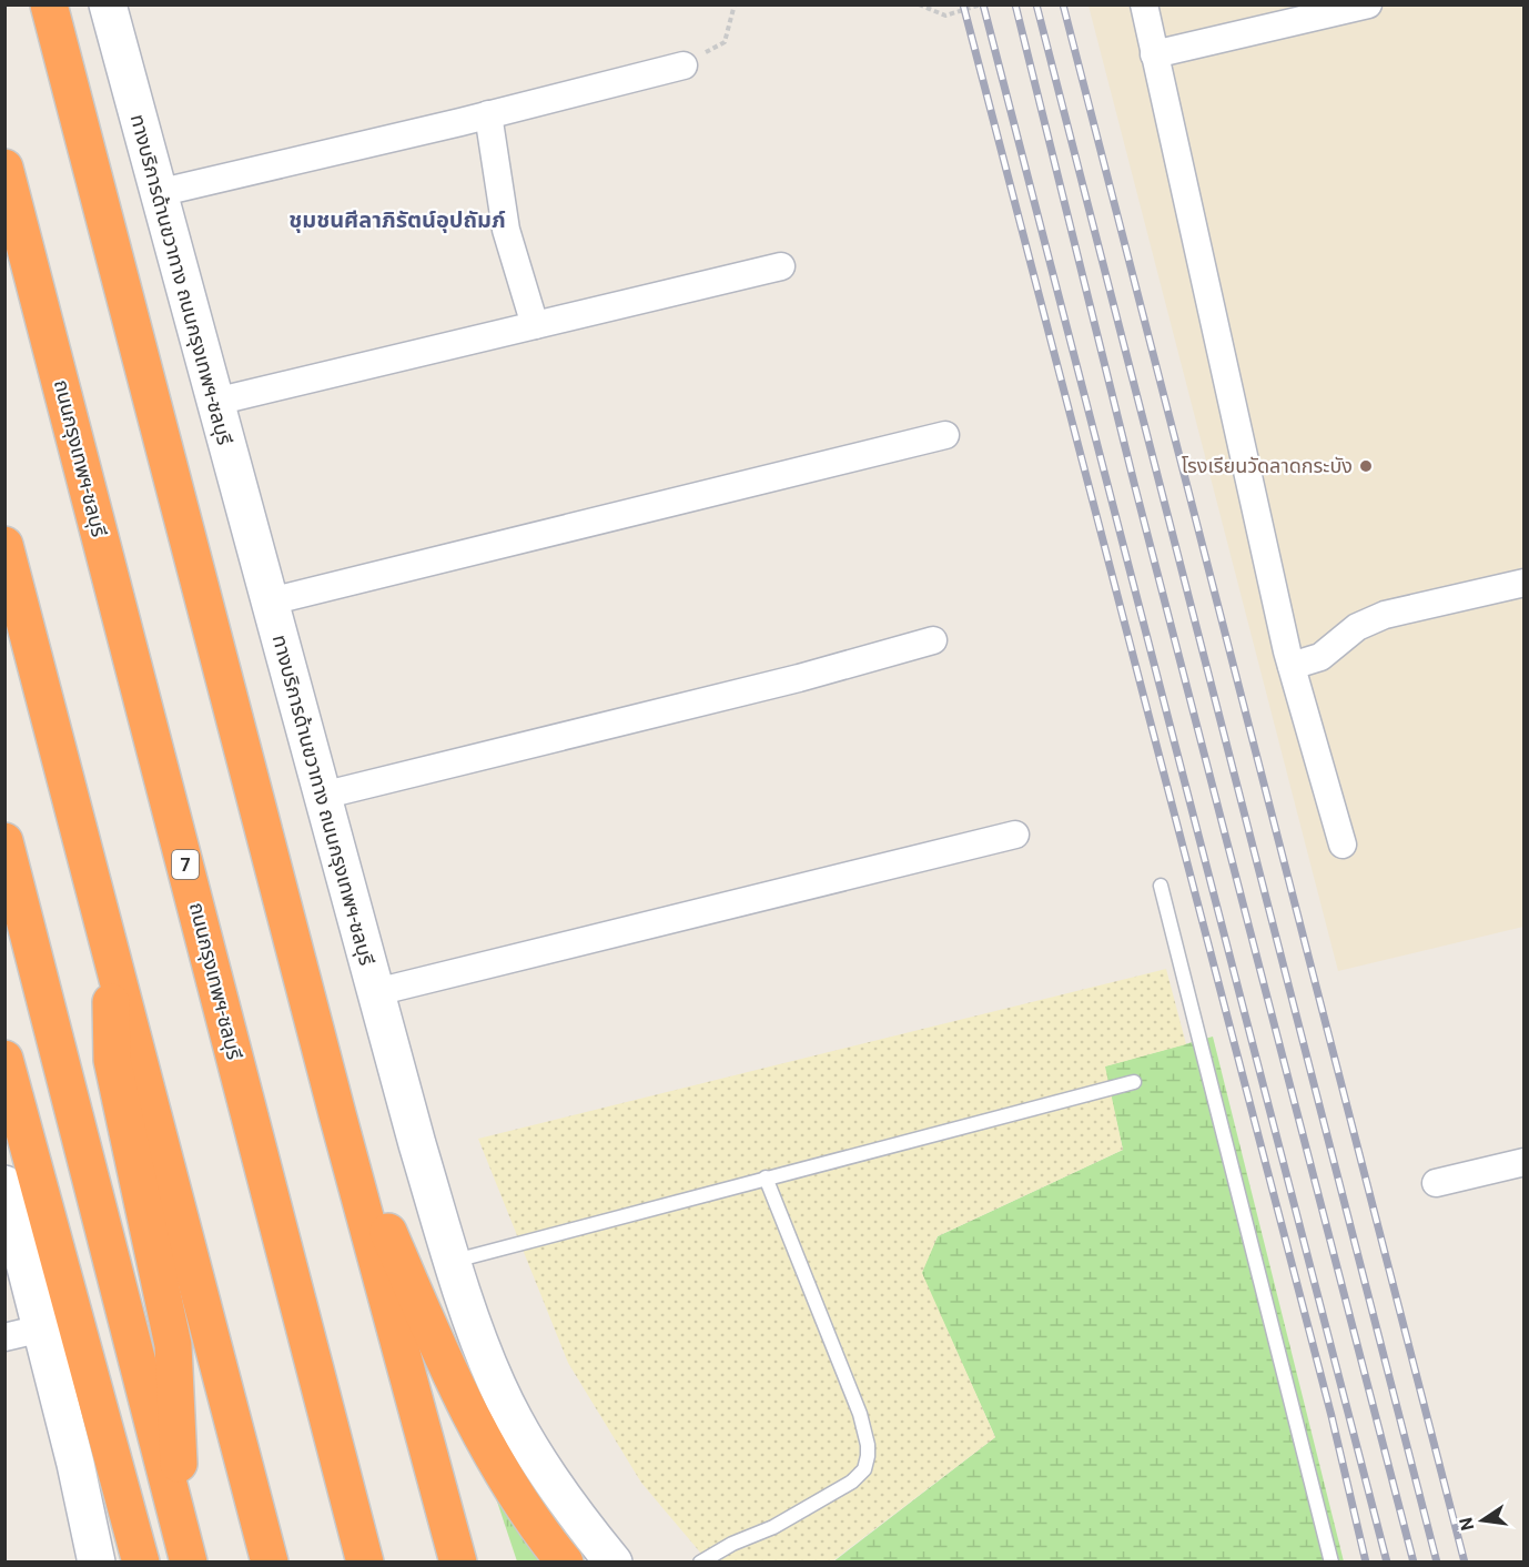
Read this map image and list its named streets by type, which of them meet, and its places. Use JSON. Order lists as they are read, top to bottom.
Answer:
{
  "streets": {
    "highway": ["ถนนกรุงเทพฯ-ชลบุรี", "7"],
    "main road": ["ทางบริการด้านขวาทาง ถนนกรุงเทพฯ-ชลบุรี"]
  },
  "districts": ["ชุมชนศีลาภิรัตน์อุปถัมภ์"],
  "places": ["โรงเรียนวัดลาดกระบัง"],
  "north": "left"
}
